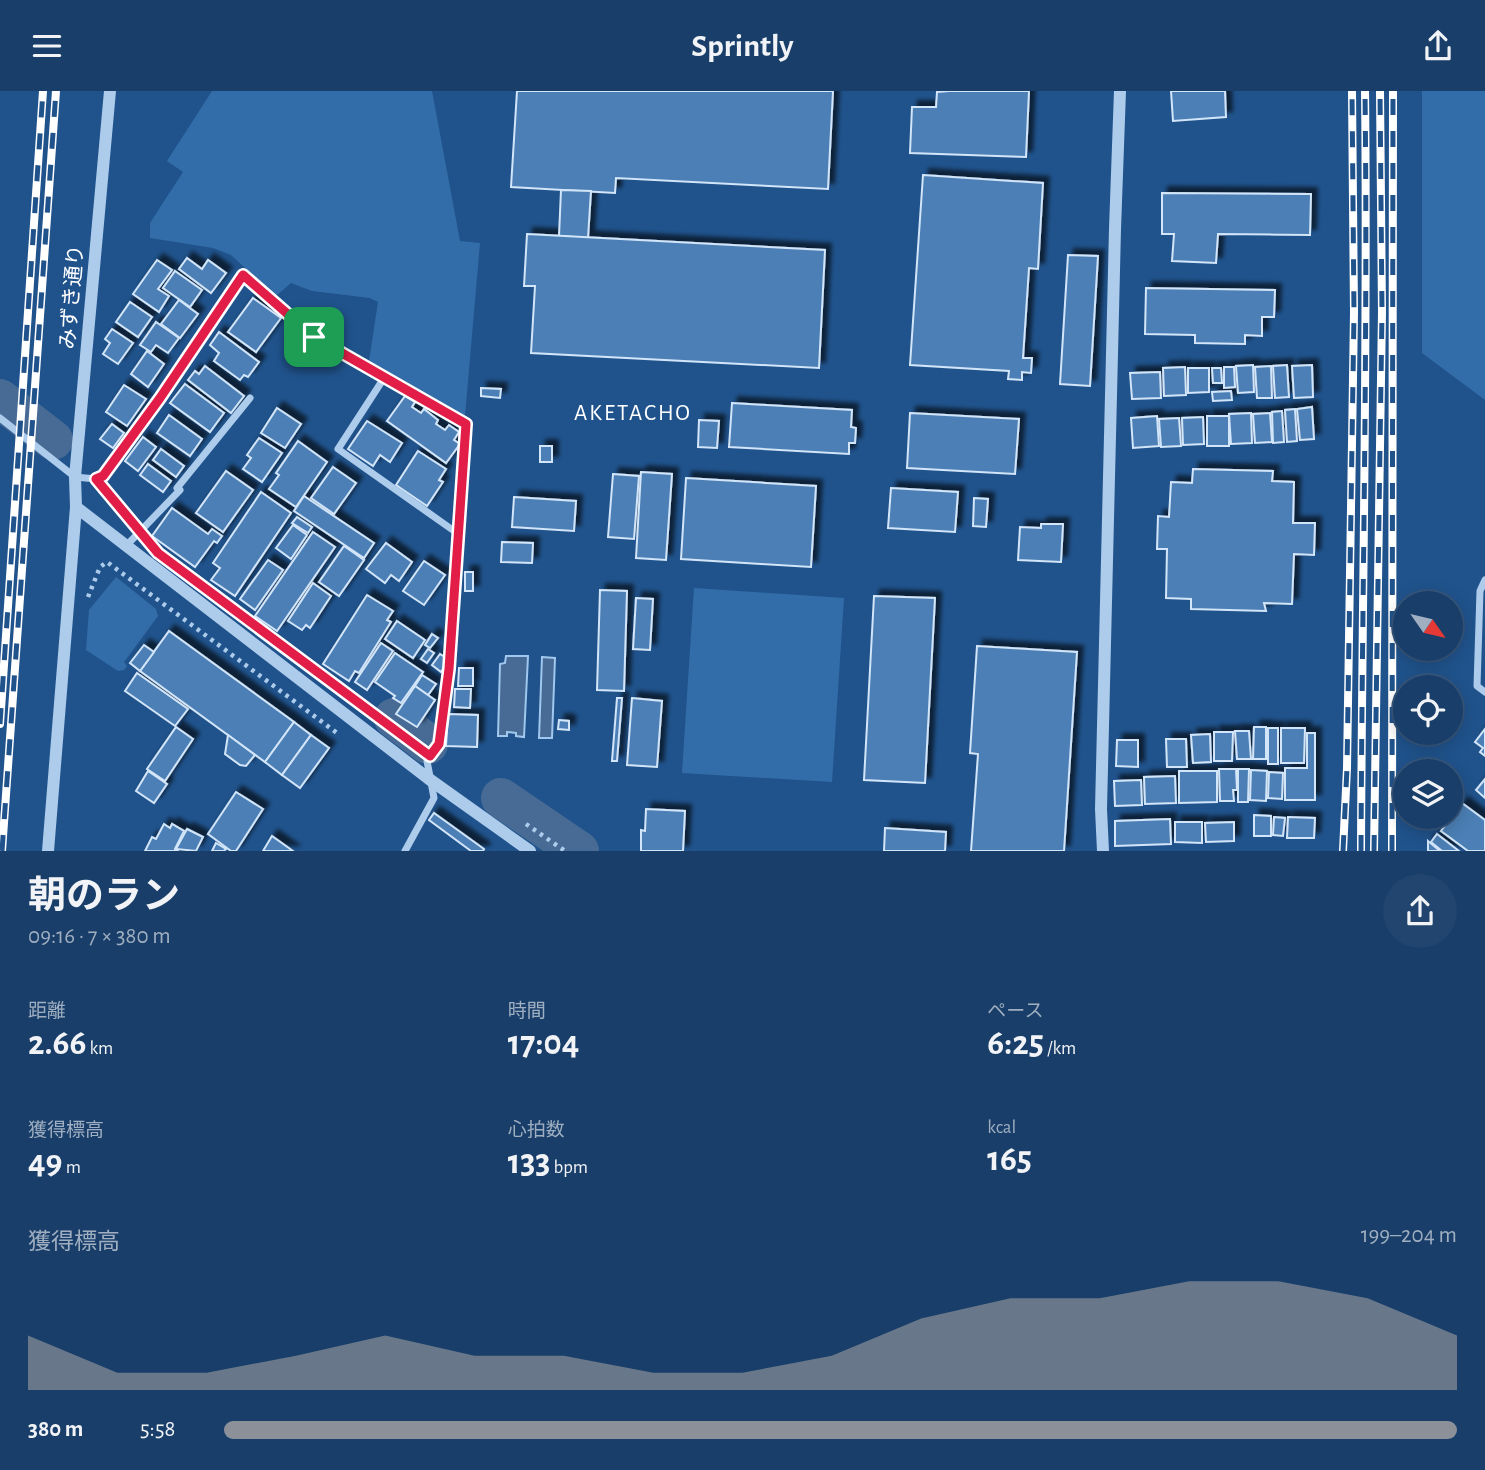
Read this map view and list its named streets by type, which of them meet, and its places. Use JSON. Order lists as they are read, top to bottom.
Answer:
{
  "streets": {
    "street": ["みずき通り"]
  },
  "districts": ["AKETACHO"],
  "north": "bottom right",
  "page": {
    "header": "Sprintly",
    "heading": ["朝のラン", "09:16 · 7 × 380 m"],
    "stats": [
      ["距離", "2.66 km"],
      ["時間", "17:04"],
      ["ペース", "6:25 /km"],
      ["獲得標高", "49 m"],
      ["心拍数", "133 bpm"],
      ["kcal", "165"]
    ],
    "chart": ["獲得標高", "199–204 m"],
    "list": [
      {
        "name": "380 m",
        "note": "5:58"
      }
    ]
  }
}
